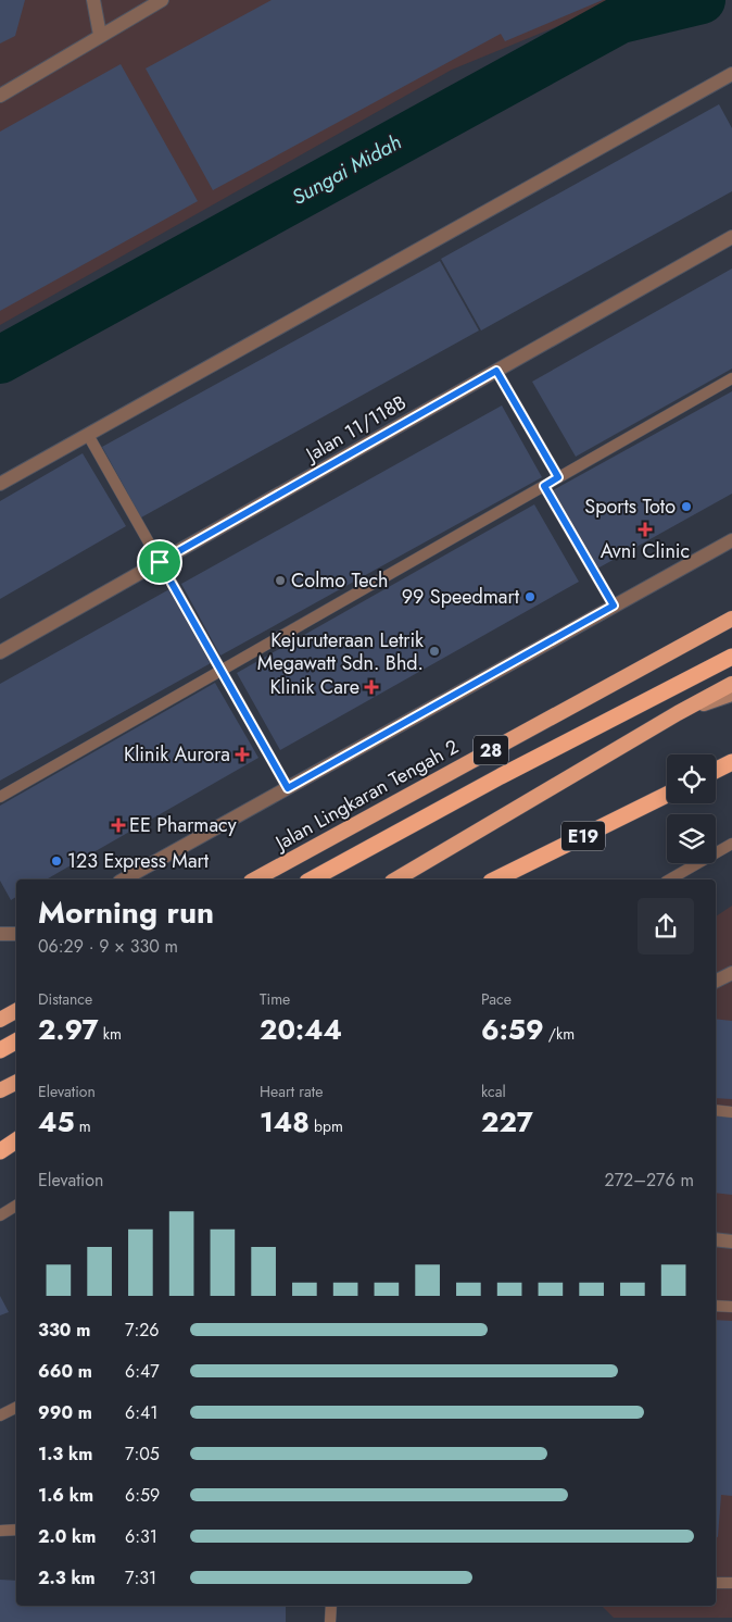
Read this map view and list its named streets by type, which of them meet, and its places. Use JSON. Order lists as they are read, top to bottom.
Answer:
{
  "streets": {
    "highway": ["28", "Jalan Lingkaran Tengah 2", "E19"],
    "street": ["Jalan 11/118B"]
  },
  "water": ["Sungai Midah"],
  "places": {
    "other": [
      "Sports Toto",
      "Colmo Tech",
      "99 Speedmart",
      "Kejuruteraan Letrik Megawatt Sdn. Bhd.",
      "123 Express Mart"
    ],
    "health": [
      "Avni Clinic",
      "Klinik Care",
      "Klinik Aurora",
      "EE Pharmacy"
    ]
  },
  "page": {
    "heading": ["Morning run", "06:29 · 9 × 330 m"],
    "stats": [
      ["Distance", "2.97 km"],
      ["Time", "20:44"],
      ["Pace", "6:59 /km"],
      ["Elevation", "45 m"],
      ["Heart rate", "148 bpm"],
      ["kcal", "227"]
    ],
    "chart": ["Elevation", "272–276 m"],
    "list": [
      {
        "name": "330 m",
        "note": "7:26"
      },
      {
        "name": "660 m",
        "note": "6:47"
      },
      {
        "name": "990 m",
        "note": "6:41"
      },
      {
        "name": "1.3 km",
        "note": "7:05"
      },
      {
        "name": "1.6 km",
        "note": "6:59"
      },
      {
        "name": "2.0 km",
        "note": "6:31"
      },
      {
        "name": "2.3 km",
        "note": "7:31"
      }
    ]
  }
}
